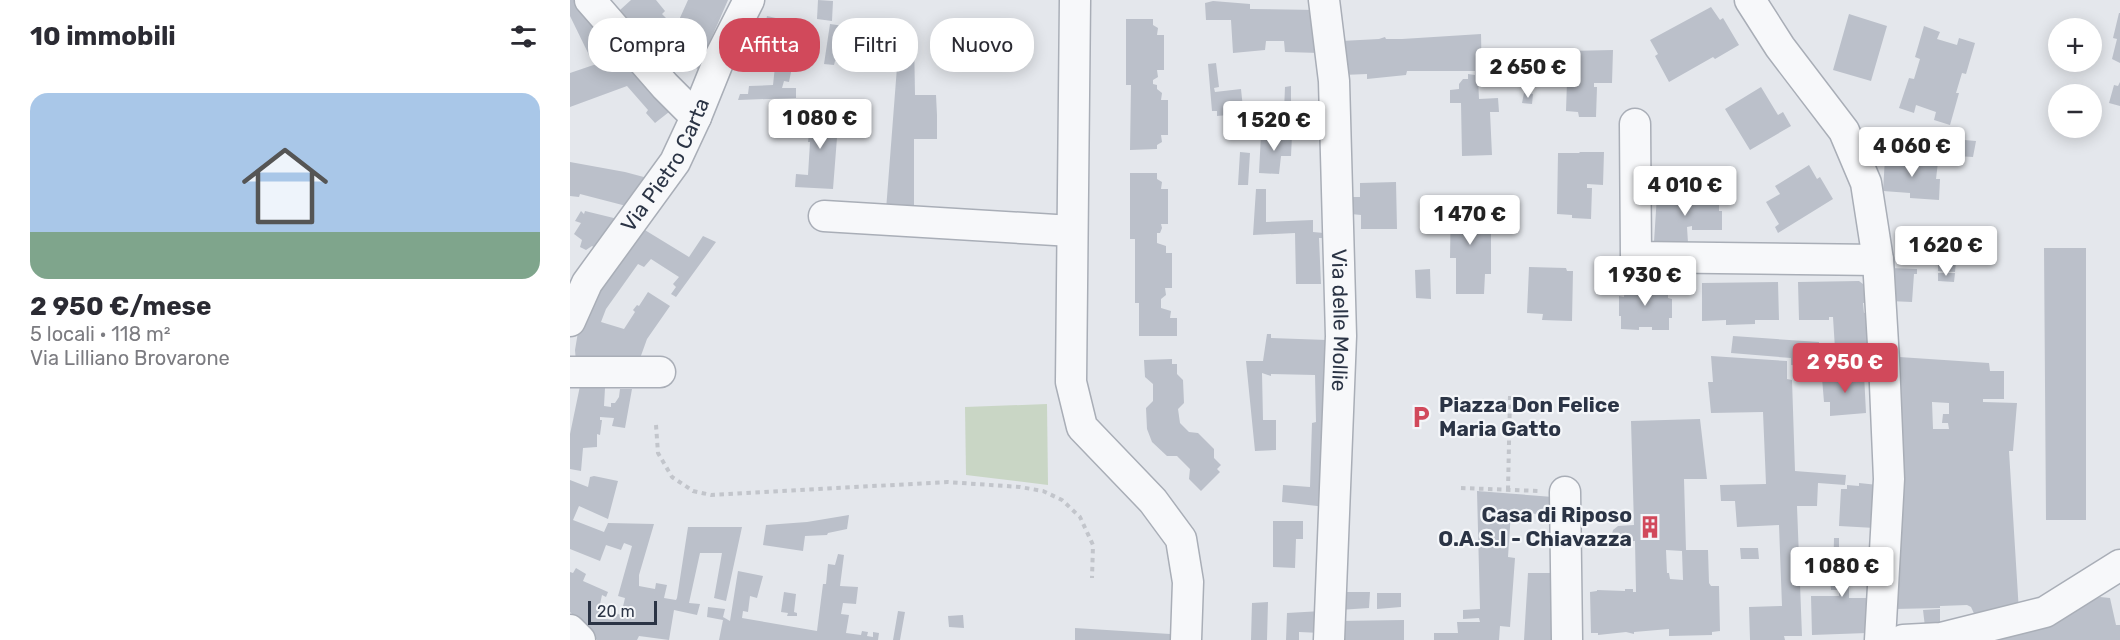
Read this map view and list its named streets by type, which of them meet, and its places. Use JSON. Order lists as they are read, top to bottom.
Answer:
{
  "streets": {
    "street": ["Via Pietro Carta", "Via delle Mollie"]
  },
  "places": {
    "parking": ["Piazza Don Felice Maria Gatto"],
    "building": ["Casa di Riposo O.A.S.I - Chiavazza"]
  },
  "scale_bar": "20 m",
  "page": {
    "heading": "10 immobili",
    "map_buttons": ["+", "−"],
    "chip": [
      "Compra",
      "Affitta",
      "Filtri",
      "Nuovo"
    ],
    "price": [
      "2 650 €",
      "1 080 €",
      "1 520 €",
      "4 060 €",
      "4 010 €",
      "1 470 €",
      "1 620 €",
      "1 930 €",
      "2 950 €",
      "1 080 €"
    ],
    "list": [
      {
        "name": "2 950 €/mese",
        "note": "5 locali · 118 m² · Via Lilliano Brovarone"
      }
    ],
    "scale": "20 m"
  }
}
